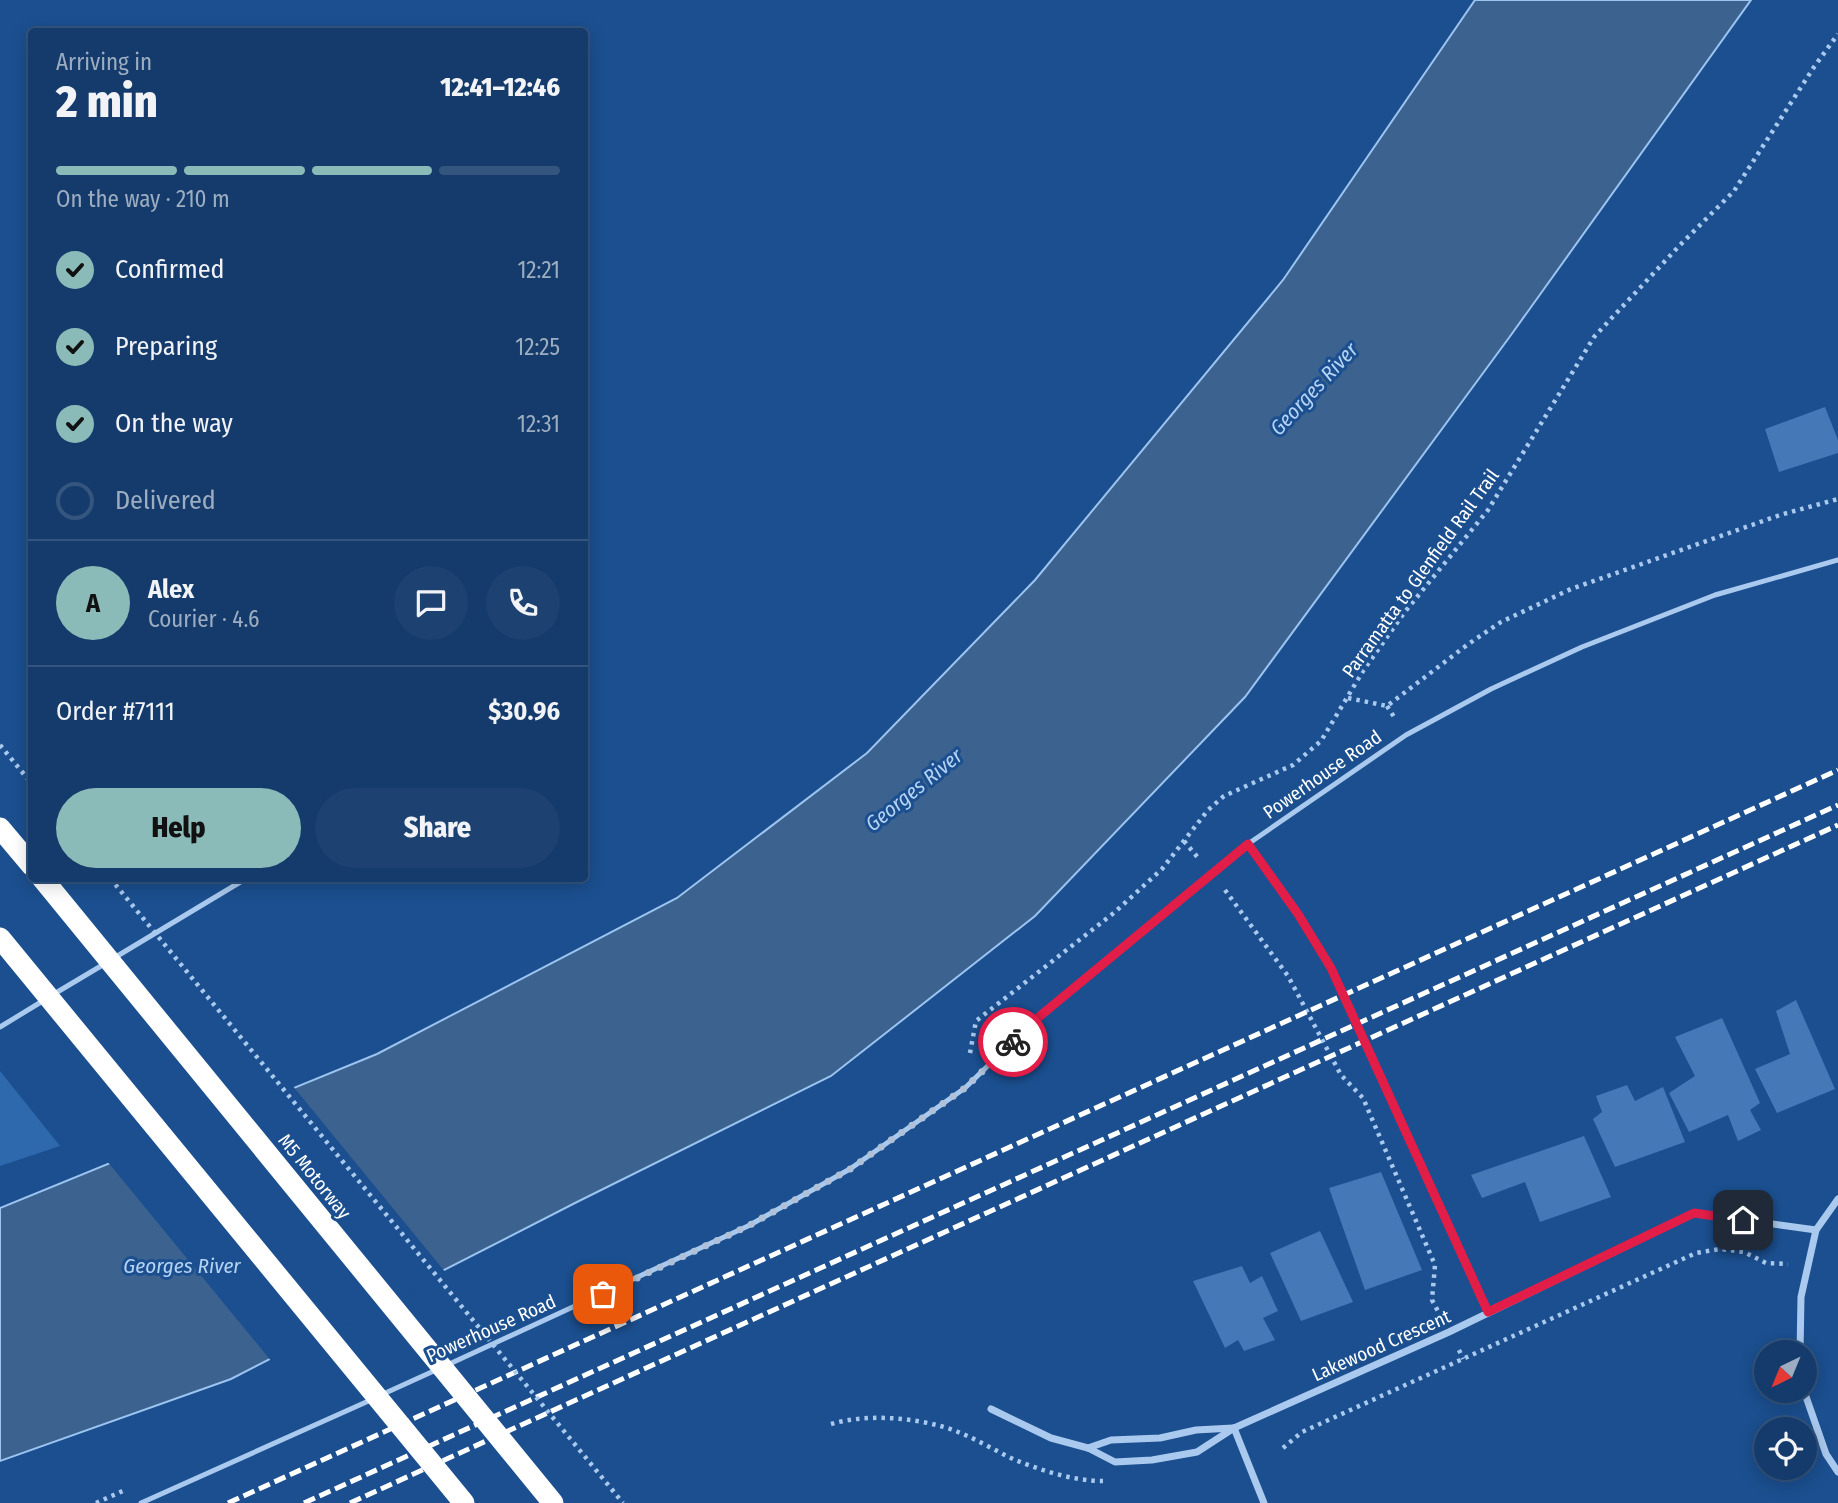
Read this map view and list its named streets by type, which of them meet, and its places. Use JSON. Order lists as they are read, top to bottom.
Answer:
{
  "streets": {
    "highway": ["M5 Motorway"],
    "street": ["Lakewood Crescent"],
    "lane": ["Powerhouse Road"],
    "path": ["Parramatta to Glenfield Rail Trail"]
  },
  "water": ["Georges River"],
  "north": "bottom left",
  "page": {
    "heading": ["2 min", "Arriving in", "12:41–12:46"],
    "panel": [
      "Alex",
      "Courier · 4.6",
      "Order #7111",
      "$30.96"
    ],
    "bar": "On the way · 210 m",
    "list": [
      ["Confirmed", "12:21"],
      ["Preparing", "12:25"],
      ["On the way", "12:31"],
      "Delivered"
    ],
    "round": "A",
    "buttons": ["Help", "Share"]
  }
}
